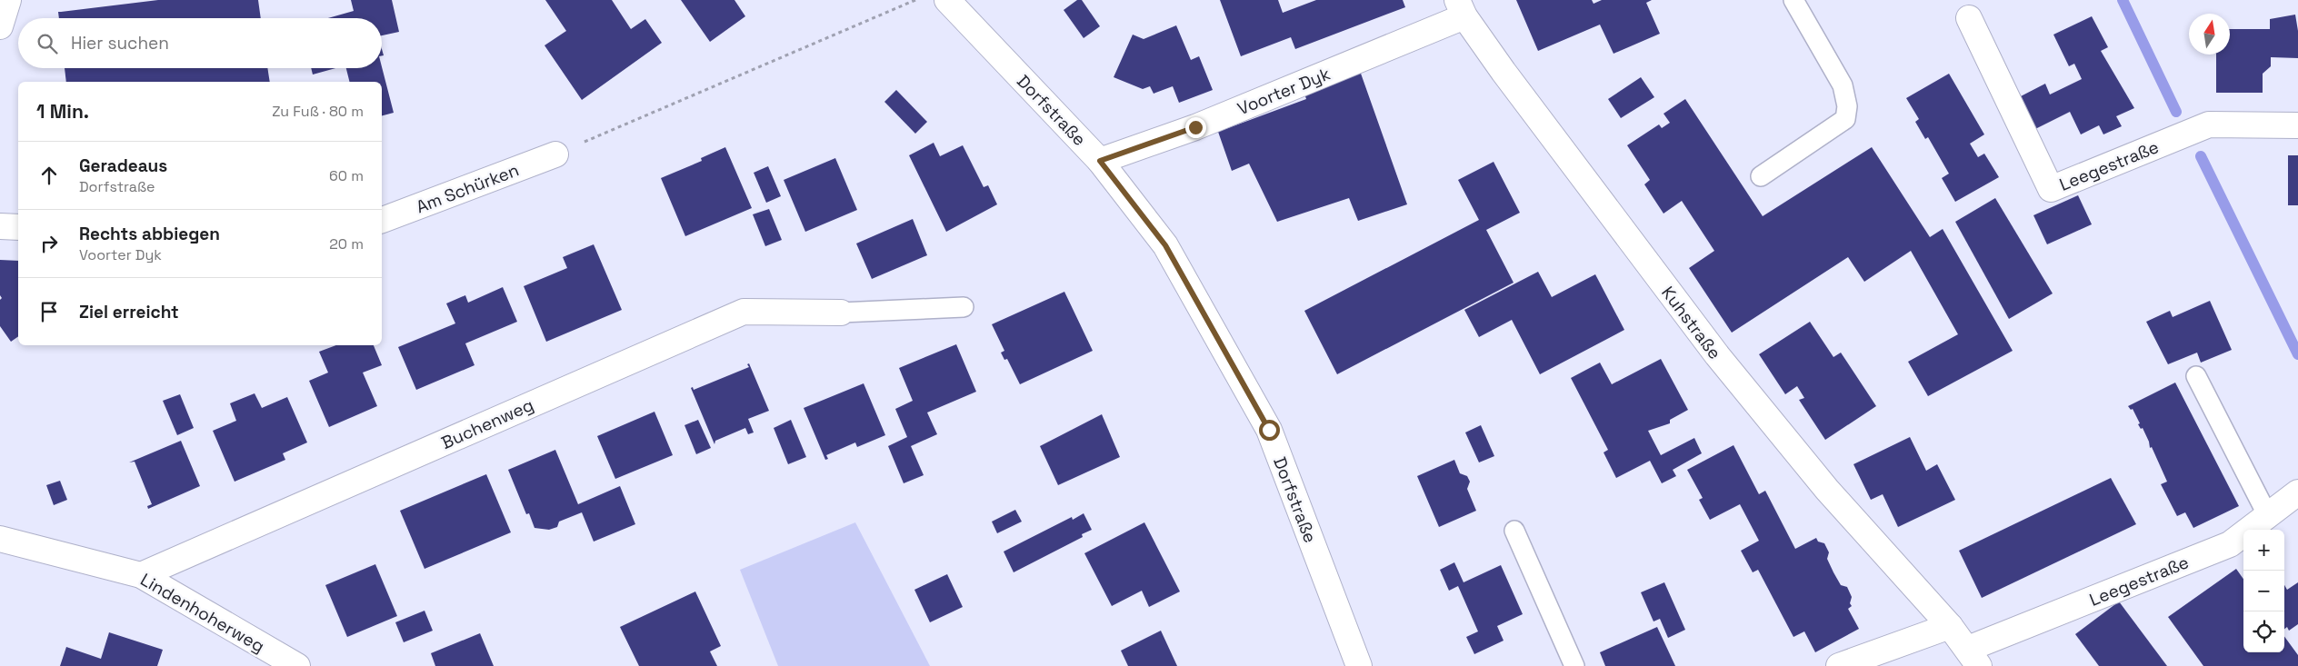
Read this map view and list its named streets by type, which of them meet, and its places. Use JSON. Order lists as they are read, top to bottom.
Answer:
{
  "streets": {
    "street": [
      "Voorter Dyk",
      "Dorfstraße",
      "Leegestraße",
      "Am Schürken",
      "Kuhstraße",
      "Buchenweg",
      "Lindenhoherweg"
    ]
  },
  "crossings": [
    ["Voorter Dyk", "Dorfstraße"],
    ["Voorter Dyk", "Kuhstraße"],
    ["Leegestraße", "Kuhstraße"],
    ["Buchenweg", "Lindenhoherweg"]
  ],
  "north": "top",
  "page": {
    "search": "Hier suchen",
    "heading": ["1 Min.", "Zu Fuß · 80 m"],
    "list": [
      ["Geradeaus", "Dorfstraße", "60 m"],
      ["Rechts abbiegen", "Voorter Dyk", "20 m"],
      "Ziel erreicht"
    ],
    "map_buttons": ["+", "−"]
  }
}
